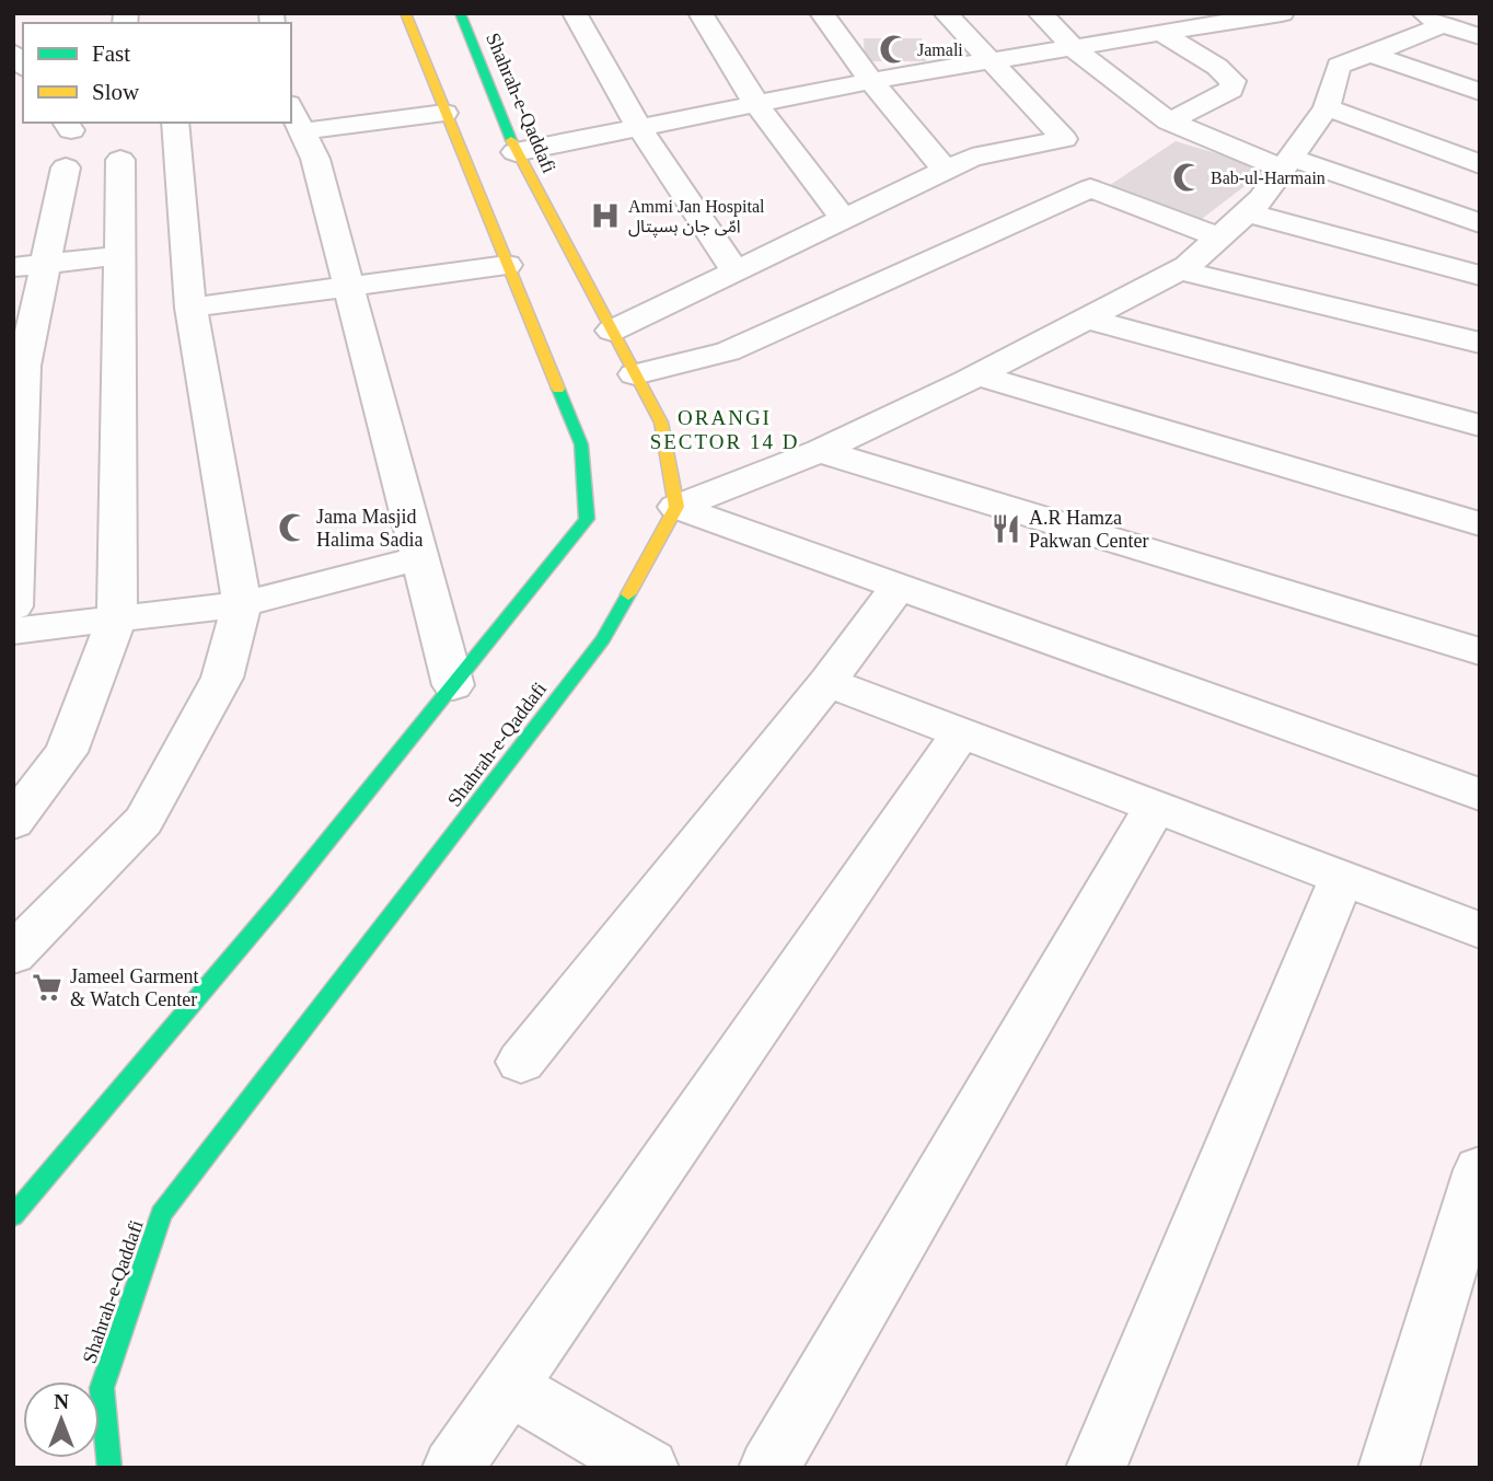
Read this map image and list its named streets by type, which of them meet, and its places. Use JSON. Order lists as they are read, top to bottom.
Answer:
{
  "streets": {
    "main road": ["Shahrah-e-Qaddafi"]
  },
  "districts": ["ORANGI SECTOR 14 D"],
  "places": {
    "mosque": ["Jamali", "Bab-ul-Harmain", "Jama Masjid Halima Sadia"],
    "hospital": ["Ammi Jan Hospital امّی جان ہسپتال"],
    "restaurant": ["A.R Hamza Pakwan Center"],
    "supermarket": ["Jameel Garment & Watch Center"]
  },
  "legend": ["Fast", "Slow"],
  "north": "top"
}
